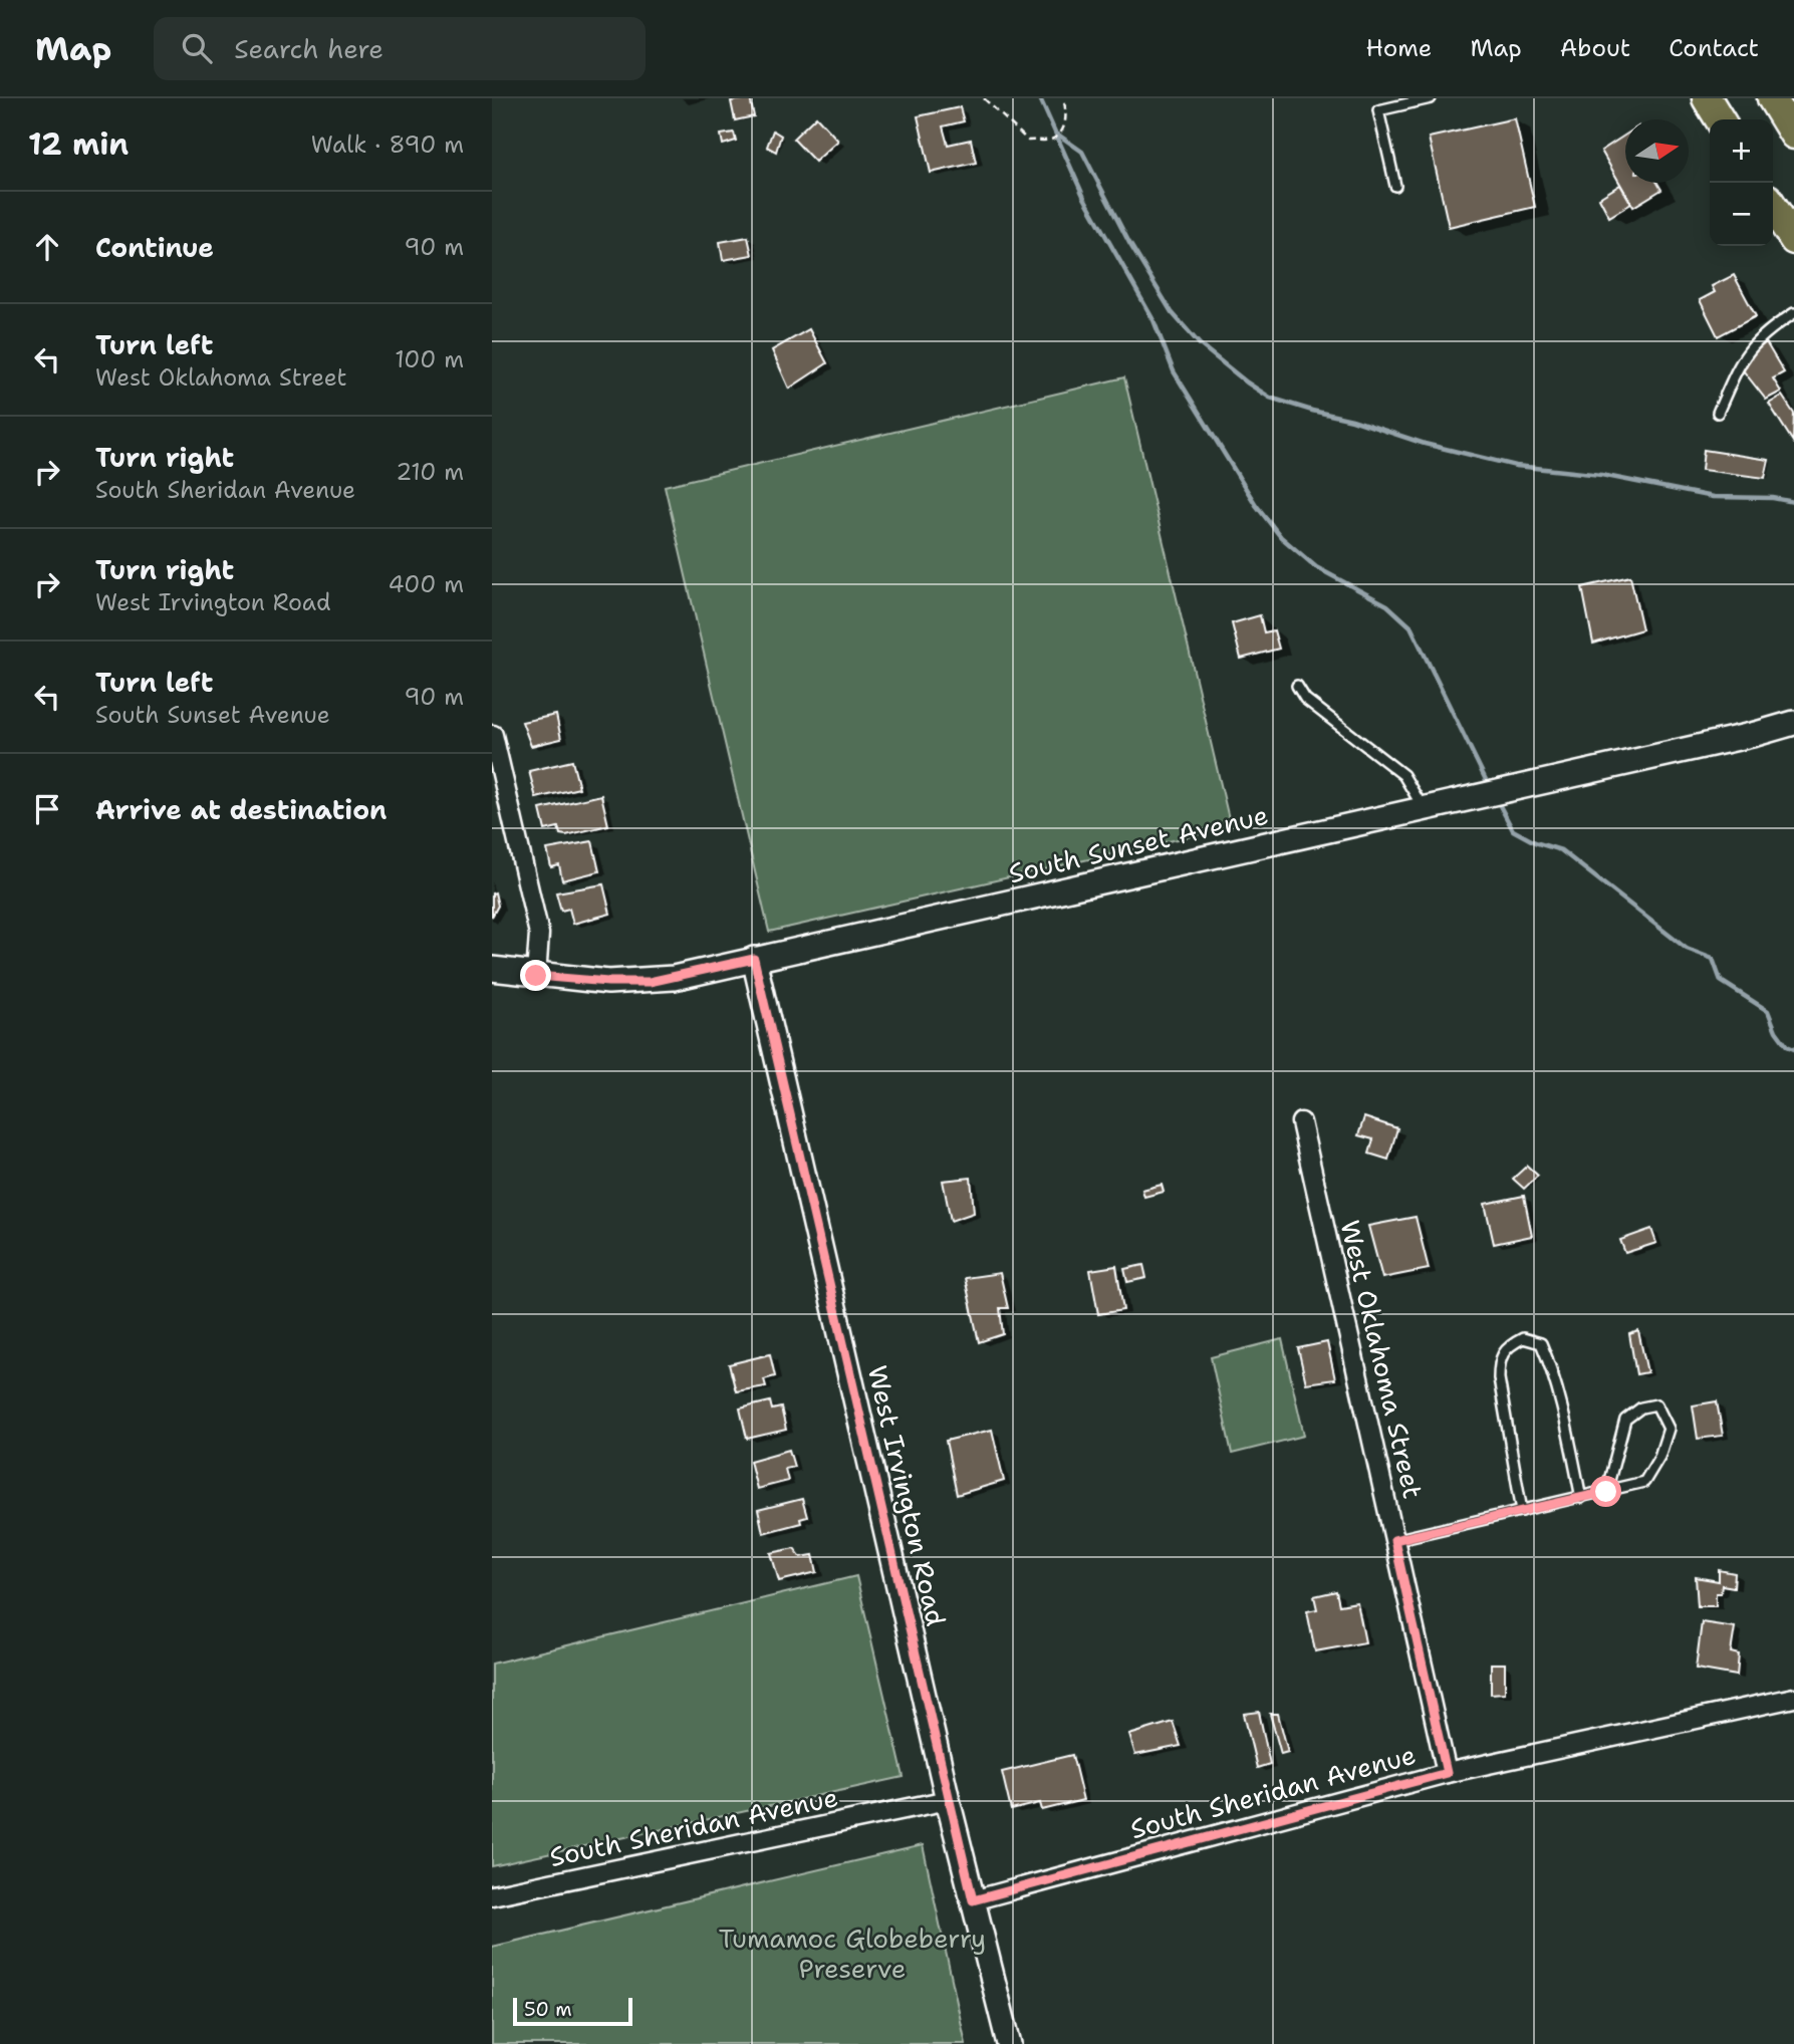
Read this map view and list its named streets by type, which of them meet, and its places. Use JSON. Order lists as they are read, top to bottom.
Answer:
{
  "streets": {
    "street": [
      "South Sunset Avenue",
      "West Oklahoma Street",
      "West Irvington Road",
      "South Sheridan Avenue"
    ]
  },
  "crossings": [
    ["South Sunset Avenue", "West Irvington Road"],
    ["West Oklahoma Street", "South Sheridan Avenue"],
    ["West Irvington Road", "South Sheridan Avenue"]
  ],
  "parks": ["Tumamoc Globeberry Preserve"],
  "scale_bar": "50 m",
  "north": "right",
  "page": {
    "header": "Map",
    "search": "Search here",
    "nav": [
      "Home",
      "Map",
      "About",
      "Contact"
    ],
    "heading": ["12 min", "Walk · 890 m"],
    "map_buttons": ["+", "−"],
    "list": [
      ["Continue", "90 m"],
      ["Turn left", "West Oklahoma Street", "100 m"],
      ["Turn right", "South Sheridan Avenue", "210 m"],
      ["Turn right", "West Irvington Road", "400 m"],
      ["Turn left", "South Sunset Avenue", "90 m"],
      "Arrive at destination"
    ],
    "scale": "50 m"
  }
}
